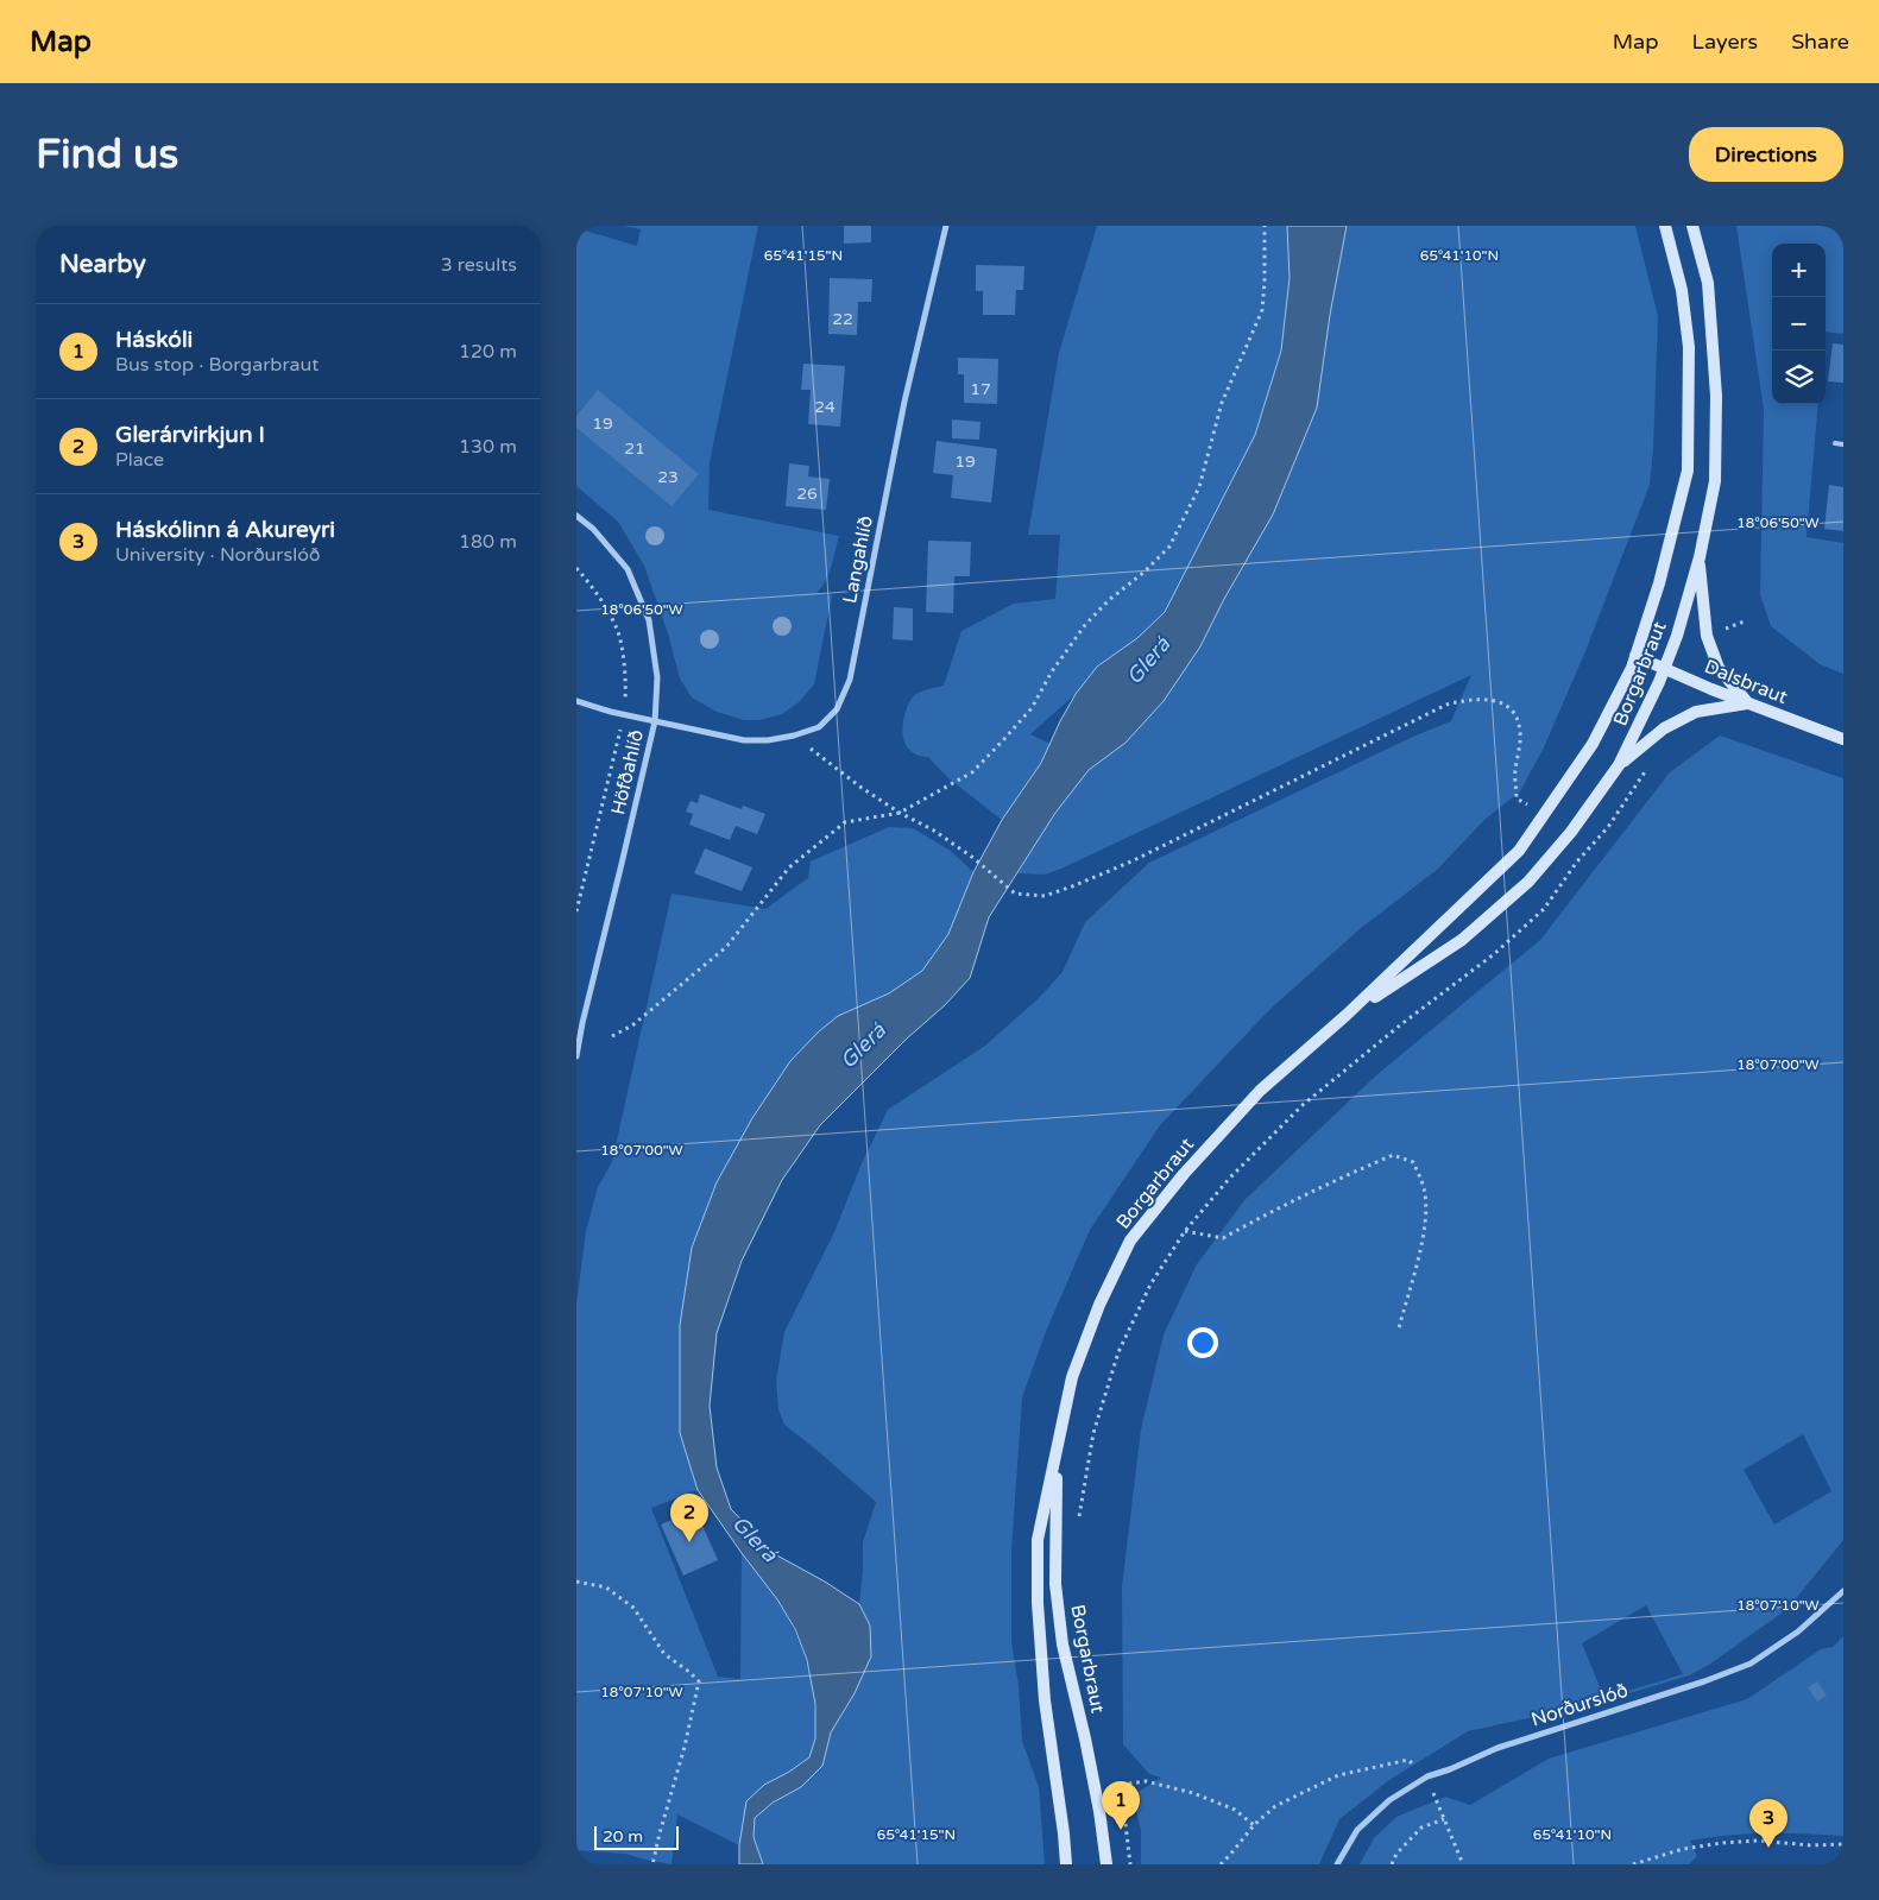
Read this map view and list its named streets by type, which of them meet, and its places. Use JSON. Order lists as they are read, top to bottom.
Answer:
{
  "streets": {
    "street": [
      "Langahlíð",
      "Borgarbraut",
      "Dalsbraut",
      "Höfðahlíð",
      "Norðurslóð"
    ]
  },
  "crossings": [
    ["Langahlíð", "Höfðahlíð"],
    ["Borgarbraut", "Dalsbraut"]
  ],
  "water": ["Glerá"],
  "house_numbers": [
    "22",
    "17",
    "24",
    "19",
    "21",
    "19",
    "23",
    "26"
  ],
  "scale_bar": "20 m",
  "page": {
    "header": "Map",
    "nav": ["Map", "Layers", "Share"],
    "buttons": "Directions",
    "title": "Find us",
    "heading": ["Nearby", "3 results"],
    "map_buttons": ["+", "−"],
    "list": [
      {
        "mark": "1",
        "name": "Háskóli",
        "note": "Bus stop · Borgarbraut",
        "value": "120 m"
      },
      {
        "mark": "2",
        "name": "Glerárvirkjun I",
        "note": "Place",
        "value": "130 m"
      },
      {
        "mark": "3",
        "name": "Háskólinn á Akureyri",
        "note": "University · Norðurslóð",
        "value": "180 m"
      }
    ],
    "pins": ["2", "1", "3"],
    "scale": "20 m"
  },
  "coordinates": [
    "65°41'15\"N",
    "65°41'10\"N",
    "18°06'50\"W",
    "18°07'00\"W",
    "18°07'10\"W"
  ]
}
